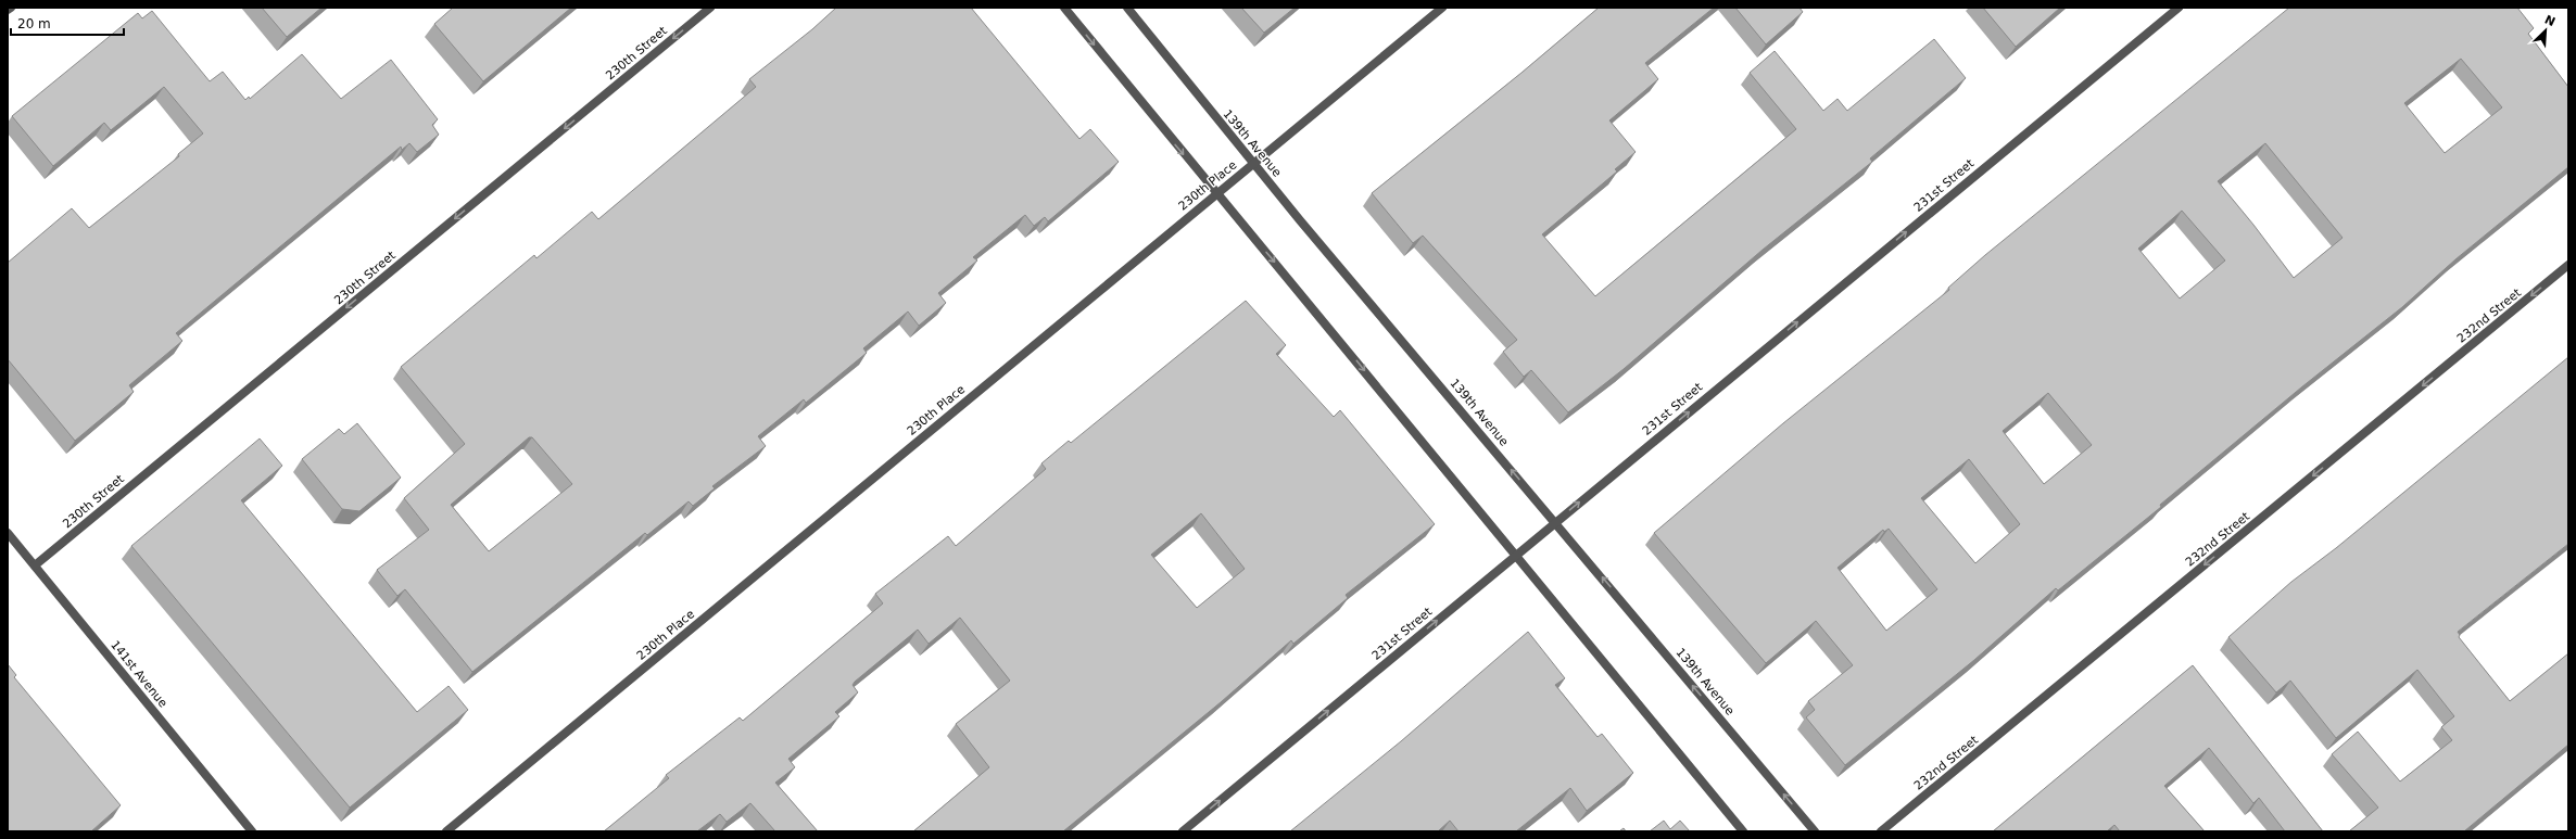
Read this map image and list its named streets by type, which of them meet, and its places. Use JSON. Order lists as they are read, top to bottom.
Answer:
{
  "streets": {
    "street": [
      "230th Street",
      "139th Avenue",
      "230th Place",
      "231st Street",
      "232nd Street",
      "141st Avenue"
    ]
  },
  "crossings": [
    ["230th Street", "141st Avenue"],
    ["139th Avenue", "230th Place"],
    ["139th Avenue", "231st Street"]
  ],
  "one_way": ["230th Street", "231st Street", "232nd Street"],
  "scale_bar": "20 m",
  "north": "top right"
}
